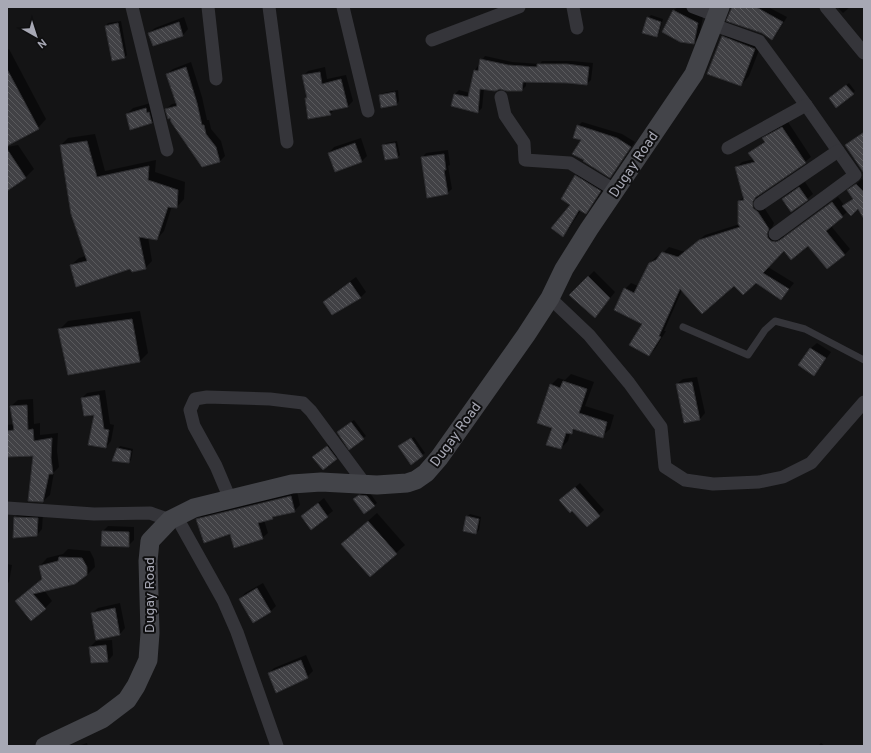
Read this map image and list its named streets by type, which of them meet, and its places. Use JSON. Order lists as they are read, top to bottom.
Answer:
{
  "streets": {
    "street": ["Dugay Road"]
  },
  "north": "bottom right"
}
